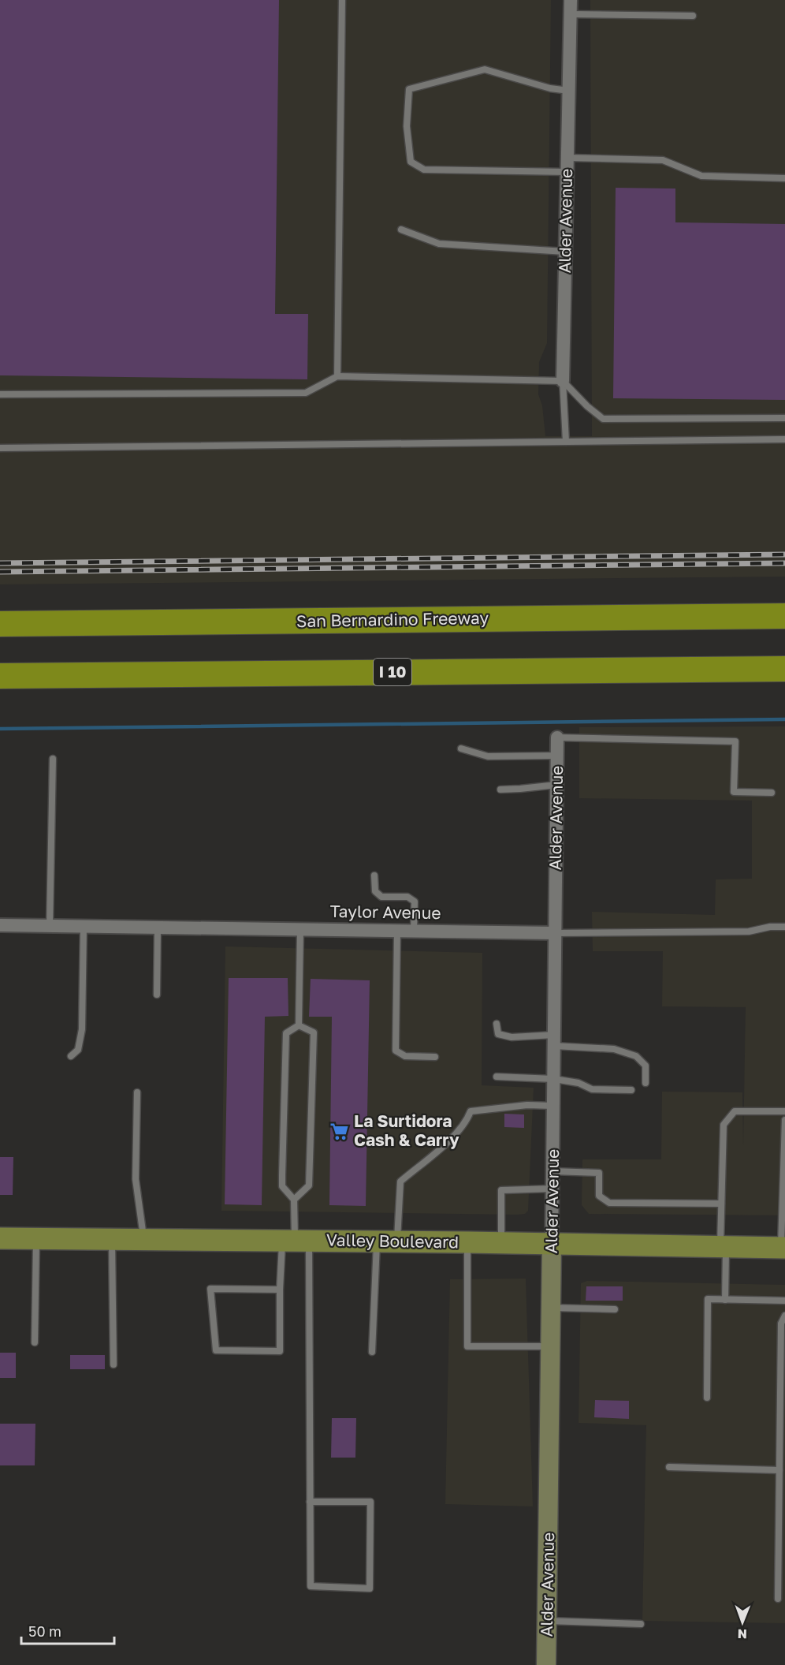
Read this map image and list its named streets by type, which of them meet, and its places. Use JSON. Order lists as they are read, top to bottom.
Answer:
{
  "streets": {
    "highway": ["San Bernardino Freeway", "I 10"],
    "main road": ["Alder Avenue", "Valley Boulevard"],
    "street": ["Taylor Avenue"]
  },
  "crossings": [
    ["Alder Avenue", "Taylor Avenue"],
    ["Alder Avenue", "Valley Boulevard"]
  ],
  "places": {
    "supermarket": ["La Surtidora Cash & Carry"]
  },
  "scale_bar": "50 m",
  "north": "bottom"
}
